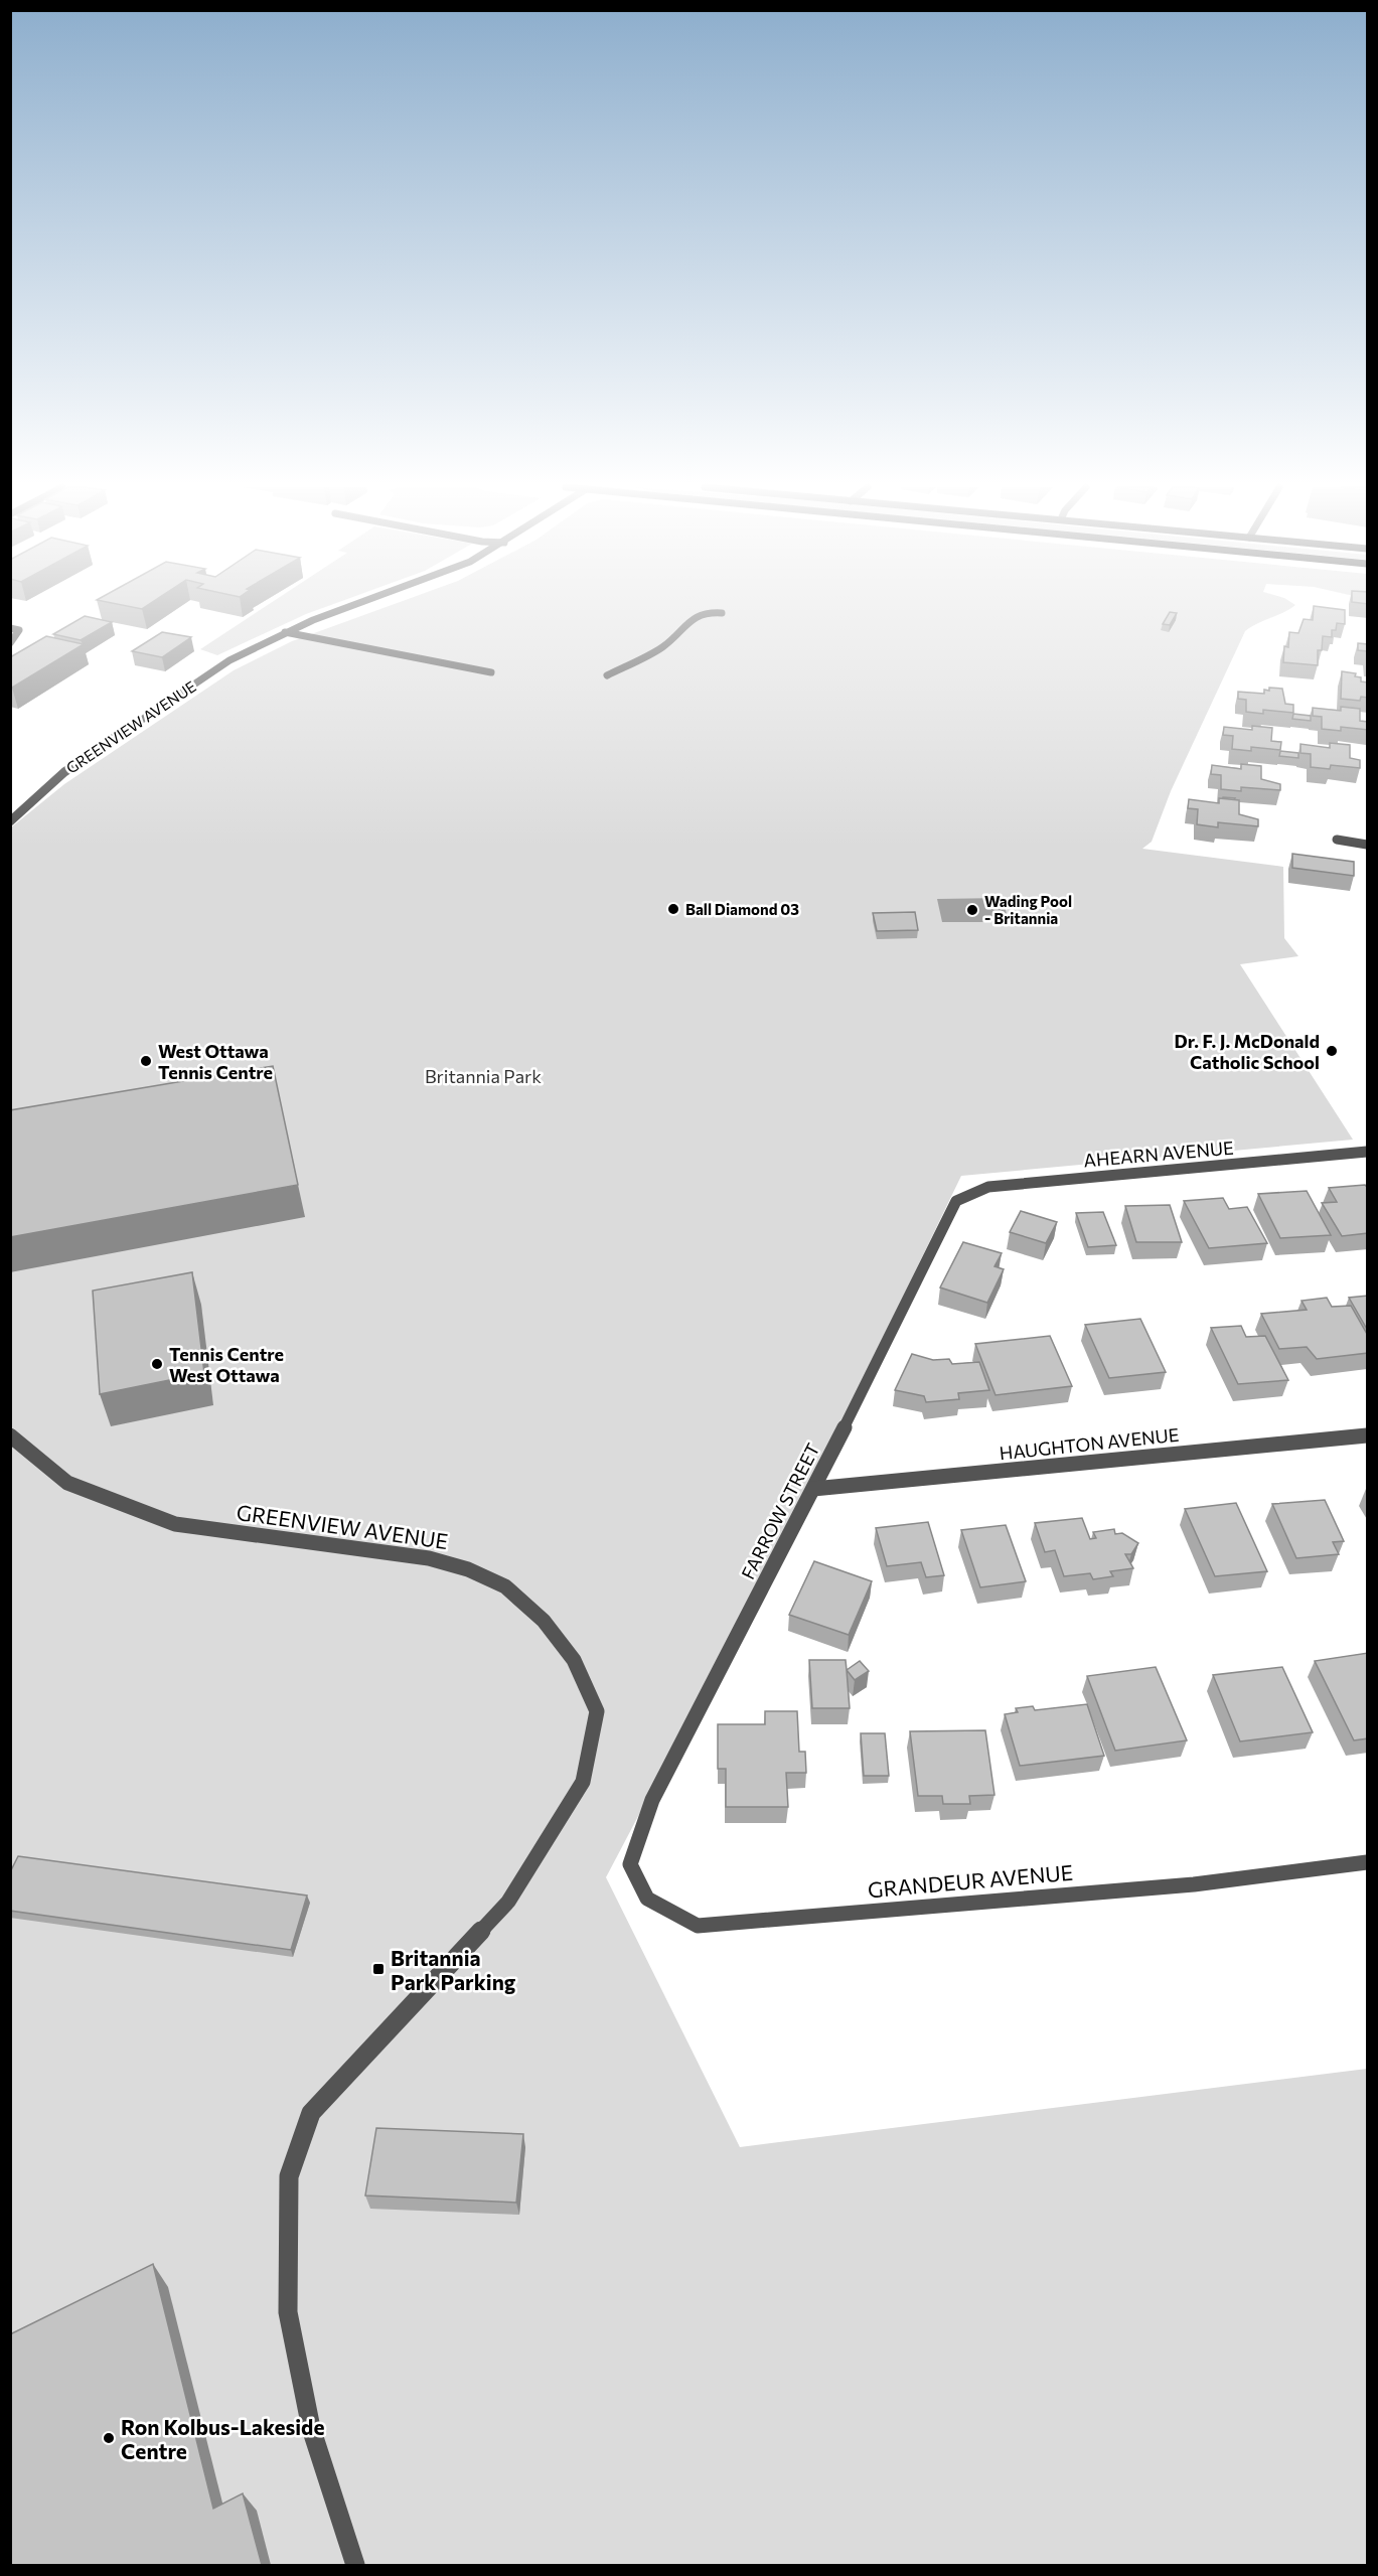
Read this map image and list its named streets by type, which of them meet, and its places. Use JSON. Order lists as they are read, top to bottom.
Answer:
{
  "streets": {
    "street": [
      "GREENVIEW AVENUE",
      "AHEARN AVENUE",
      "HAUGHTON AVENUE",
      "FARROW STREET",
      "GRANDEUR AVENUE"
    ]
  },
  "crossings": [
    ["AHEARN AVENUE", "FARROW STREET"],
    ["HAUGHTON AVENUE", "FARROW STREET"],
    ["FARROW STREET", "GRANDEUR AVENUE"]
  ],
  "parks": ["Britannia Park"],
  "places": {
    "other": [
      "Ball Diamond 03",
      "Wading Pool - Britannia",
      "Dr. F. J. McDonald Catholic School",
      "West Ottawa Tennis Centre",
      "Tennis Centre West Ottawa",
      "Ron Kolbus-Lakeside Centre"
    ],
    "transit": ["Britannia Park Parking"]
  }
}
